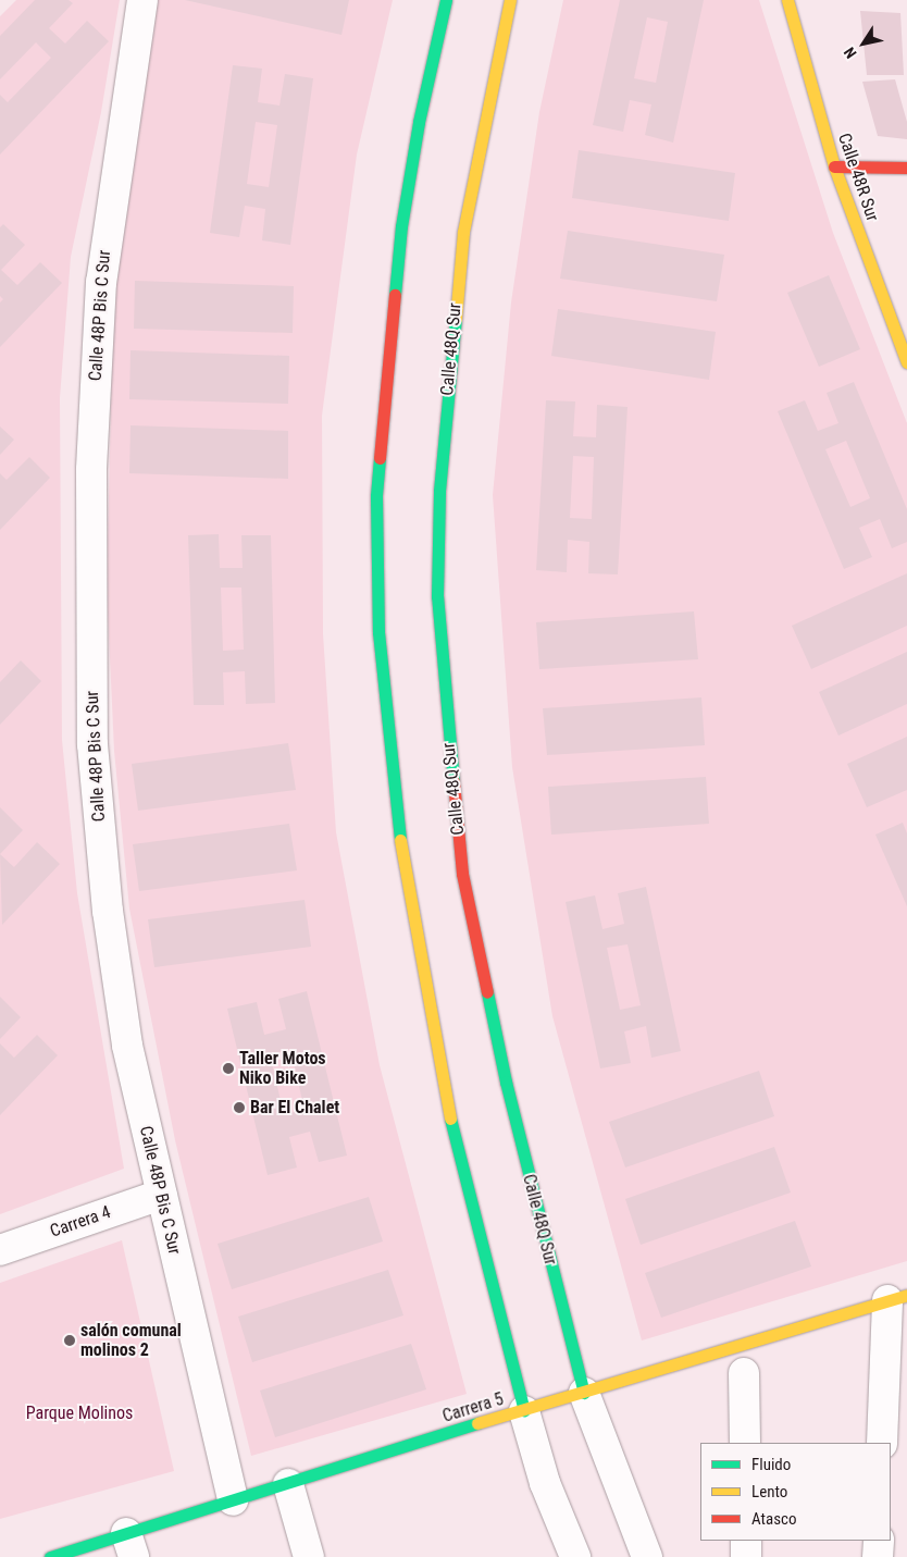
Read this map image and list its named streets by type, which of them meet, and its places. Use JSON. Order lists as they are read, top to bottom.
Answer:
{
  "streets": {
    "main road": ["Calle 48R Sur", "Calle 48Q Sur", "Carrera 5"],
    "street": ["Calle 48P Bis C Sur", "Carrera 4"]
  },
  "crossings": [
    ["Calle 48P Bis C Sur", "Carrera 4"],
    ["Calle 48P Bis C Sur", "Carrera 5"],
    ["Calle 48Q Sur", "Carrera 5"]
  ],
  "parks": ["Parque Molinos"],
  "places": ["Taller Motos Niko Bike", "Bar El Chalet", "salón comunal molinos 2"],
  "legend": ["Fluido", "Lento", "Atasco"],
  "north": "bottom left"
}
